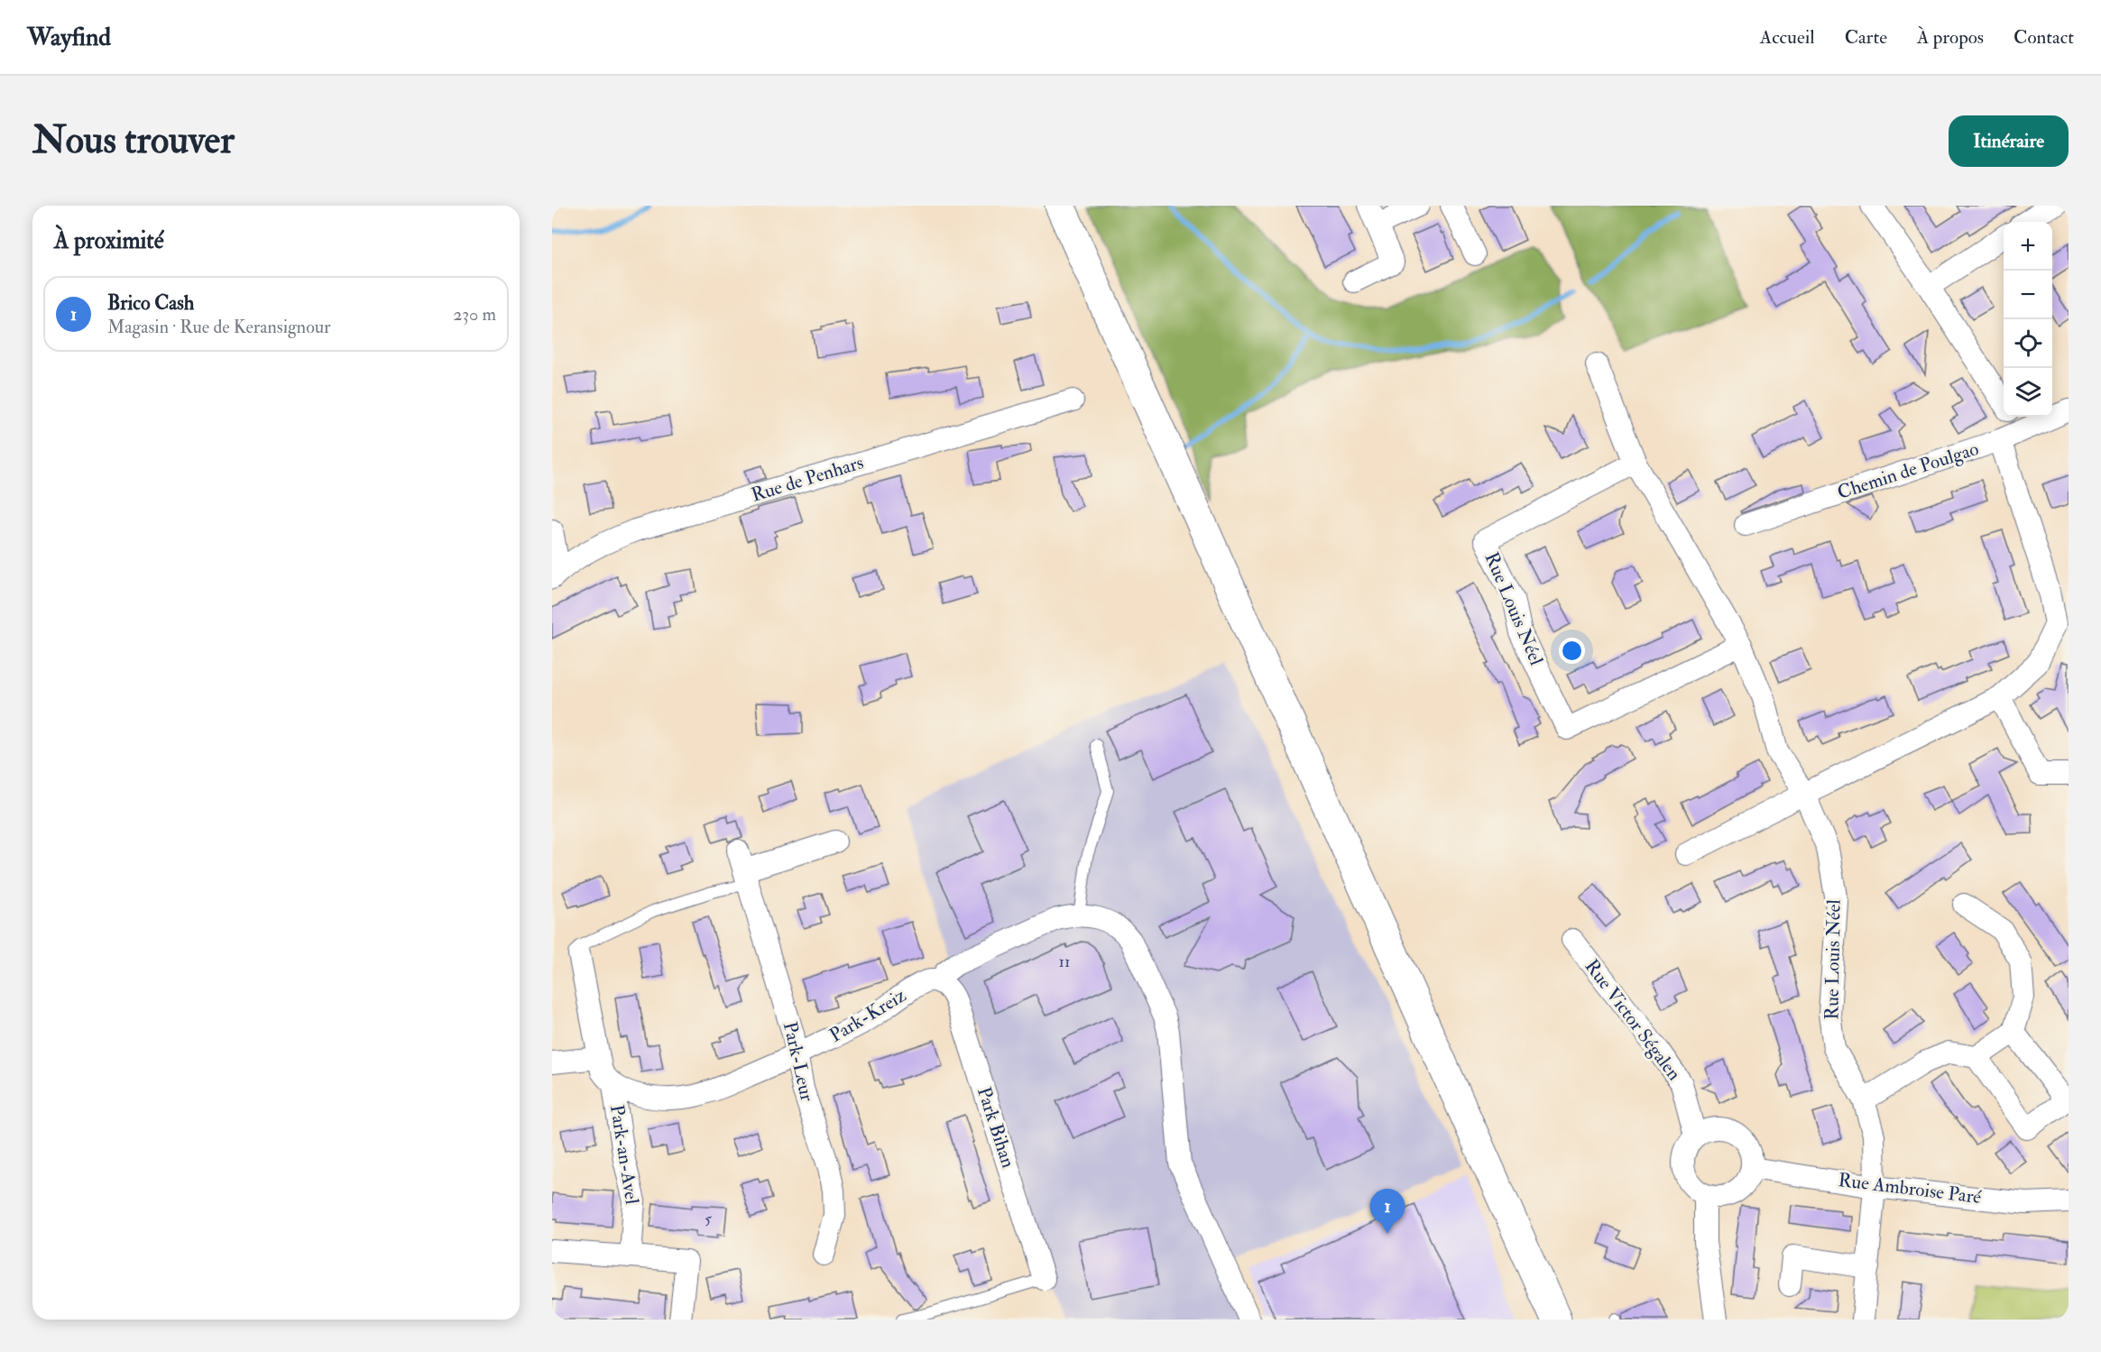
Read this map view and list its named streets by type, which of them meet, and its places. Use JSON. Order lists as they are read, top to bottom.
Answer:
{
  "streets": {
    "street": [
      "Chemin de Poulgao",
      "Rue de Penhars",
      "Rue Louis Néel",
      "Park-Kreiz",
      "Rue Victor Ségalen",
      "Park-Leur",
      "Park Bihan",
      "Park-an-Avel",
      "Rue Ambroise Paré"
    ]
  },
  "crossings": [
    ["Rue Louis Néel", "Rue Ambroise Paré"],
    ["Park-Kreiz", "Park-Leur"],
    ["Park-Kreiz", "Park Bihan"],
    ["Park-Kreiz", "Park-an-Avel"],
    ["Rue Victor Ségalen", "Rue Ambroise Paré"]
  ],
  "house_numbers": ["11", "5"],
  "page": {
    "header": "Wayfind",
    "nav": [
      "Accueil",
      "Carte",
      "À propos",
      "Contact"
    ],
    "buttons": "Itinéraire",
    "title": "Nous trouver",
    "heading": "À proximité",
    "map_buttons": ["+", "−"],
    "list": [
      {
        "mark": "1",
        "name": "Brico Cash",
        "note": "Magasin · Rue de Keransignour",
        "value": "230 m"
      }
    ],
    "pins": "1"
  }
}
